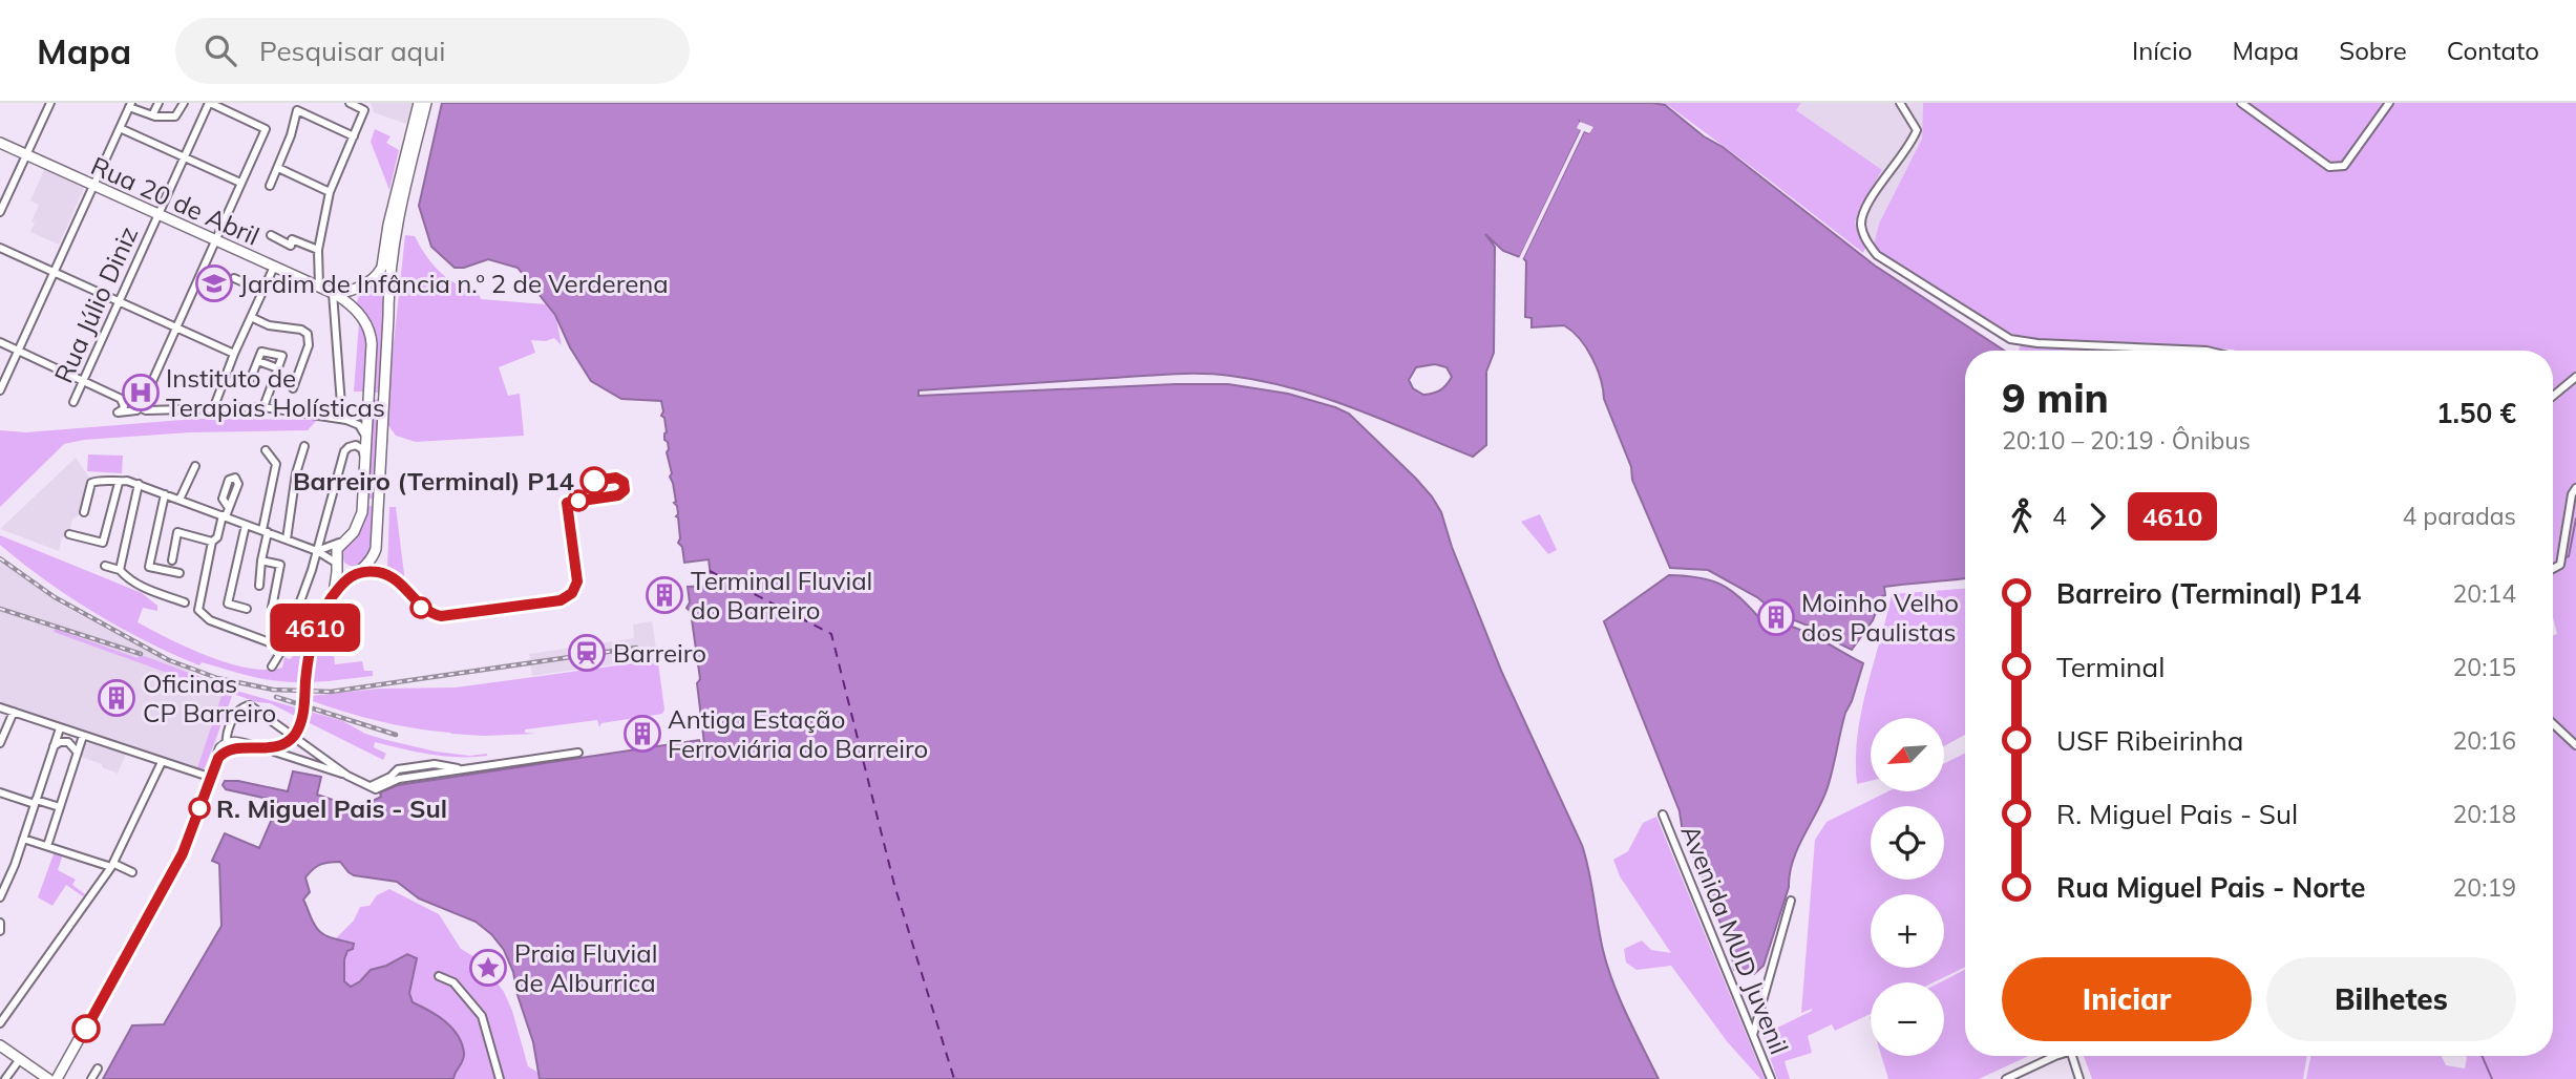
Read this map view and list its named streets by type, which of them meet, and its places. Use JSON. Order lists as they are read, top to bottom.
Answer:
{
  "streets": {
    "street": ["Rua 20 de Abril", "Rua Júlio Diniz", "Avenida MUD Juvenil"]
  },
  "crossings": [
    ["Rua 20 de Abril", "Rua Júlio Diniz"]
  ],
  "places": {
    "school or university": ["Jardim de Infância n.º 2 de Verderena"],
    "hospital": ["Instituto de Terapias Holísticas"],
    "other": ["Barreiro (Terminal) P14", "R. Miguel Pais - Sul"],
    "building": [
      "Terminal Fluvial do Barreiro",
      "Moinho Velho dos Paulistas",
      "Oficinas CP Barreiro",
      "Antiga Estação Ferroviária do Barreiro"
    ],
    "station": ["Barreiro"],
    "place": ["Praia Fluvial de Alburrica"]
  },
  "lines": ["bus line 4610"],
  "north": "bottom left",
  "page": {
    "header": "Mapa",
    "search": "Pesquisar aqui",
    "nav": [
      "Início",
      "Mapa",
      "Sobre",
      "Contato"
    ],
    "on_map": "4610",
    "heading": ["9 min", "20:10 – 20:19 · Ônibus", "1.50 €"],
    "legs": ["4", "4610", "4 paradas"],
    "list": [
      {
        "name": "Barreiro (Terminal) P14",
        "value": "20:14"
      },
      {
        "name": "Terminal",
        "value": "20:15"
      },
      {
        "name": "USF Ribeirinha",
        "value": "20:16"
      },
      {
        "name": "R. Miguel Pais - Sul",
        "value": "20:18"
      },
      {
        "name": "Rua Miguel Pais - Norte",
        "value": "20:19"
      }
    ],
    "map_buttons": ["+", "−"],
    "buttons": ["Iniciar", "Bilhetes"]
  }
}
